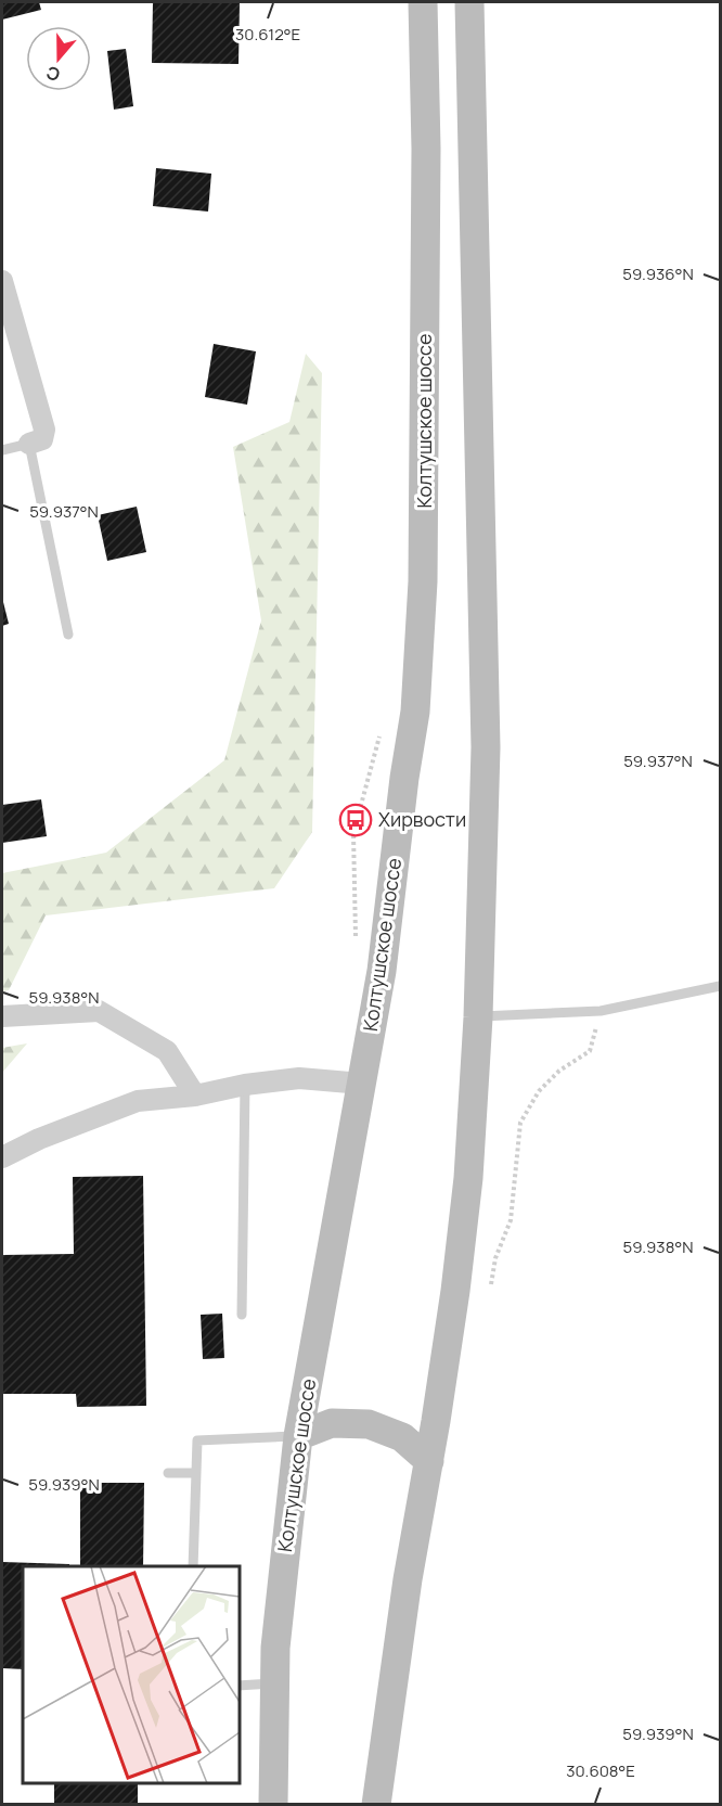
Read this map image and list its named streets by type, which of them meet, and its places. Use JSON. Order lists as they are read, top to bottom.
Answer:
{
  "streets": {
    "main road": ["Колтушское шоссе"]
  },
  "places": {
    "bus stop": ["Хирвости"]
  },
  "north": "bottom",
  "coordinates": [
    "30.612°E",
    "59.936°N",
    "59.937°N",
    "59.938°N",
    "59.939°N",
    "30.608°E"
  ]
}
